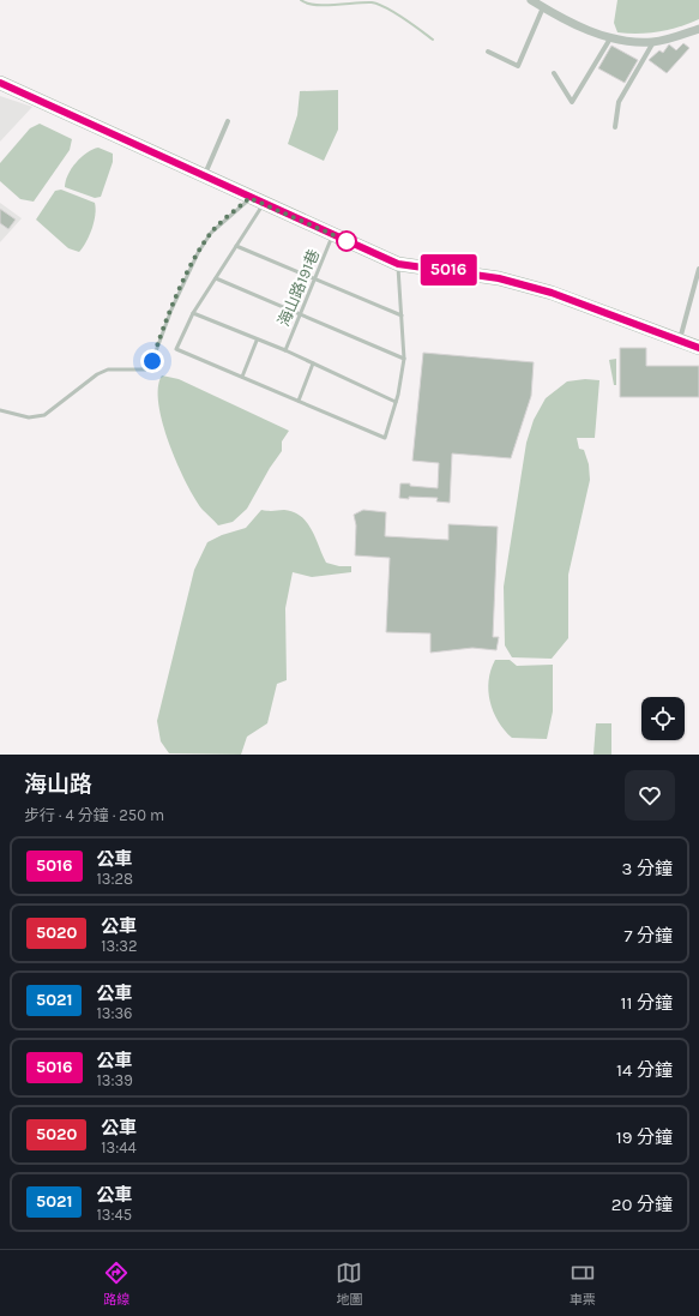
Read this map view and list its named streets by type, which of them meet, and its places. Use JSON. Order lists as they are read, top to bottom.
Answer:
{
  "streets": {
    "lane": ["海山路191巷"]
  },
  "lines": ["bus line 5016"],
  "page": {
    "on_map": "5016",
    "heading": ["海山路", "步行 · 4 分鐘 · 250 m"],
    "list": [
      {
        "mark": "5016",
        "name": "公車",
        "note": "13:28",
        "value": "3 分鐘"
      },
      {
        "mark": "5020",
        "name": "公車",
        "note": "13:32",
        "value": "7 分鐘"
      },
      {
        "mark": "5021",
        "name": "公車",
        "note": "13:36",
        "value": "11 分鐘"
      },
      {
        "mark": "5016",
        "name": "公車",
        "note": "13:39",
        "value": "14 分鐘"
      },
      {
        "mark": "5020",
        "name": "公車",
        "note": "13:44",
        "value": "19 分鐘"
      },
      {
        "mark": "5021",
        "name": "公車",
        "note": "13:45",
        "value": "20 分鐘"
      }
    ],
    "tabs": ["路線", "地圖", "車票"]
  }
}
